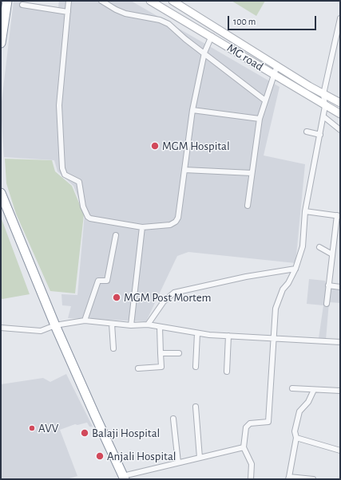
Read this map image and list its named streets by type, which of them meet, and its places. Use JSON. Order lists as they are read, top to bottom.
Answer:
{
  "streets": {
    "main road": ["MG road"]
  },
  "places": [
    "MGM Hospital",
    "MGM Post Mortem",
    "AVV",
    "Balaji Hospital",
    "Anjali Hospital"
  ],
  "scale_bar": "100 m"
}
